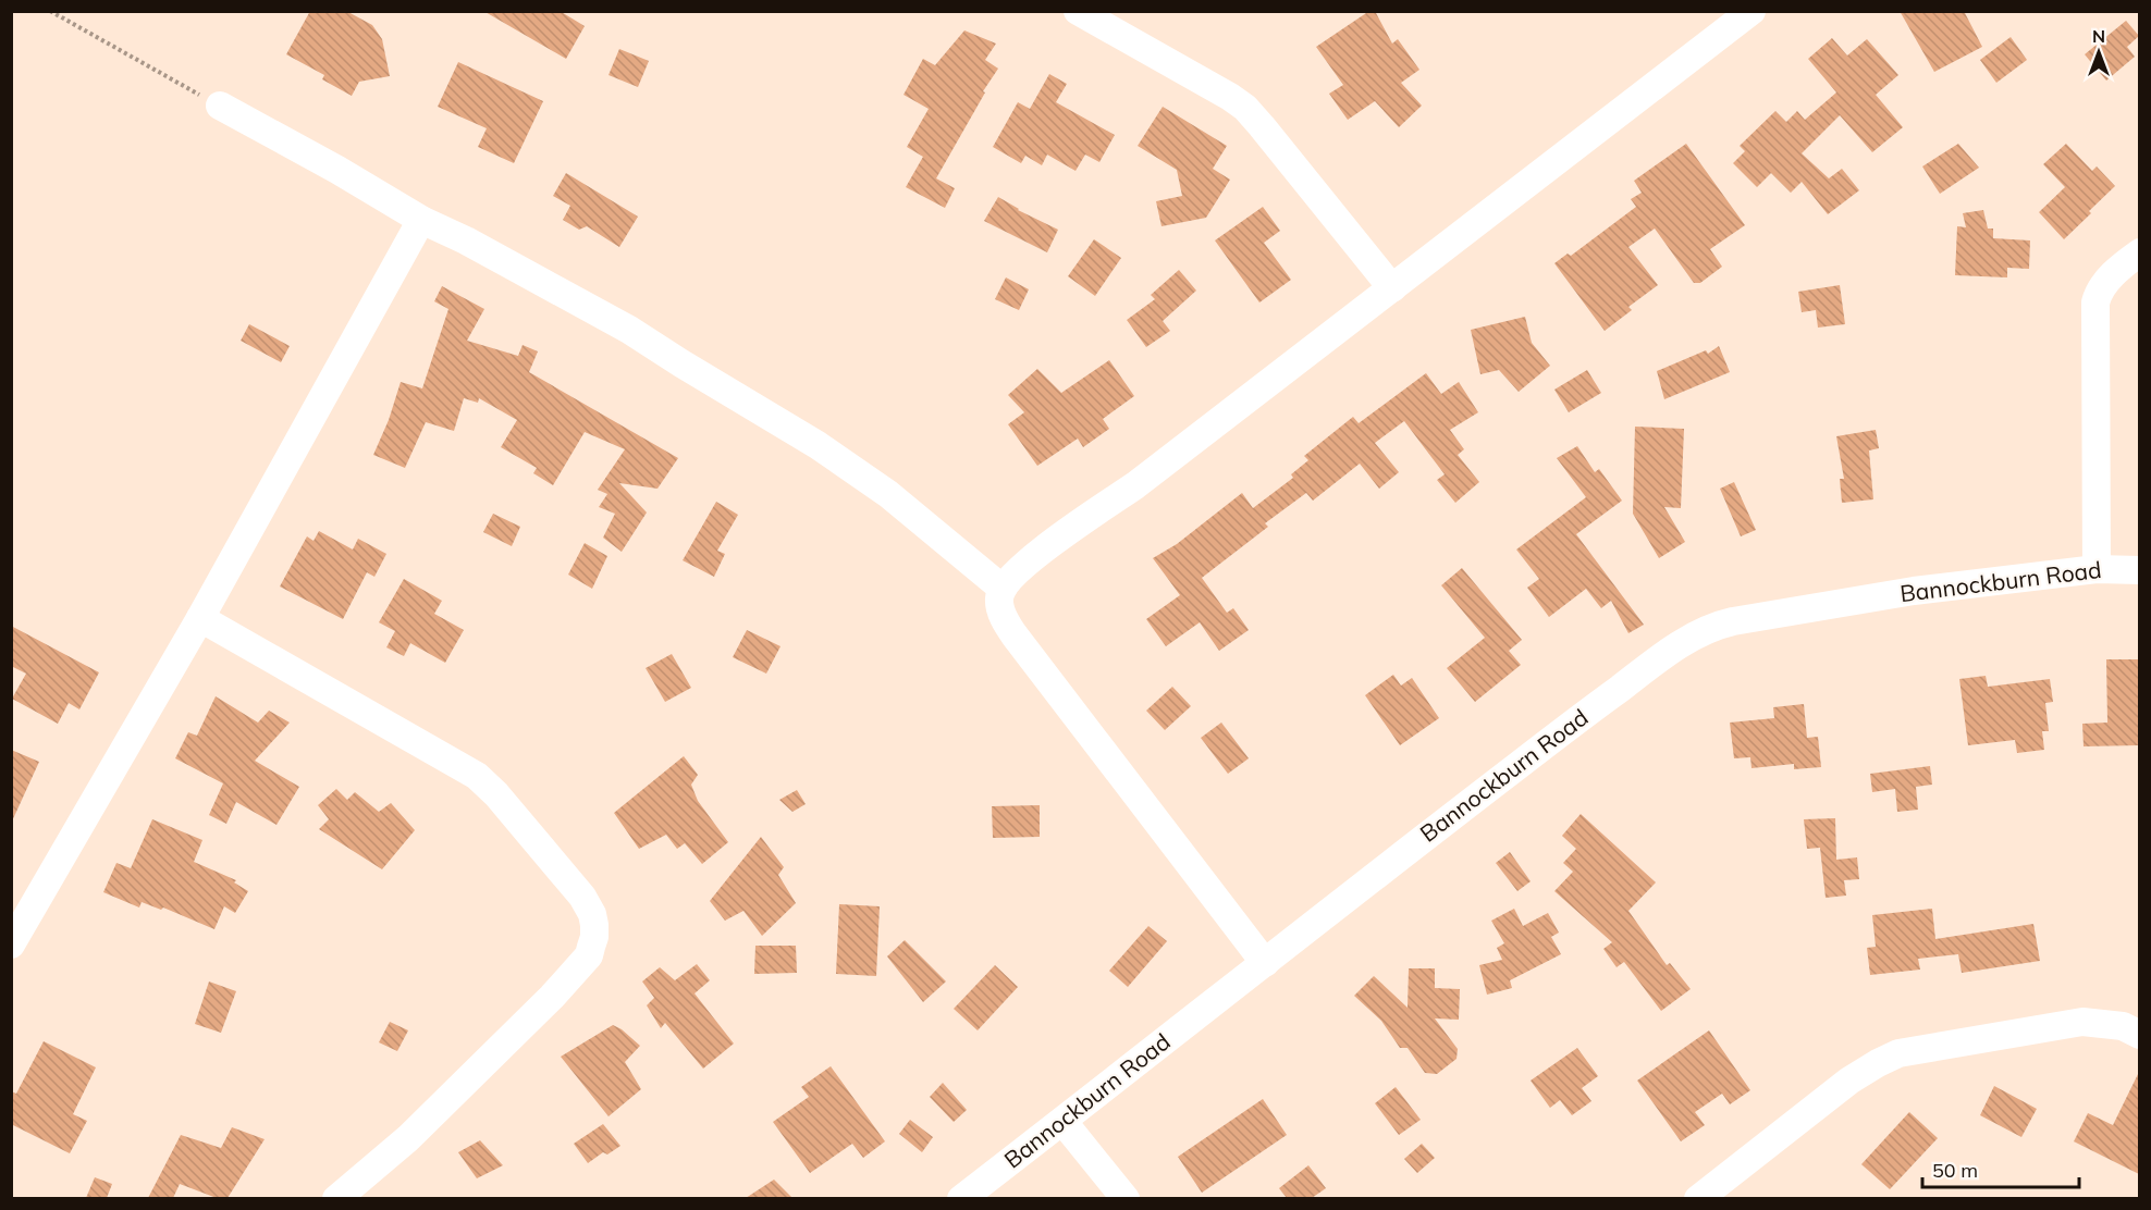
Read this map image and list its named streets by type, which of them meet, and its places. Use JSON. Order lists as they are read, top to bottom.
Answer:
{
  "streets": {
    "street": ["Bannockburn Road"]
  },
  "scale_bar": "50 m",
  "north": "top"
}
